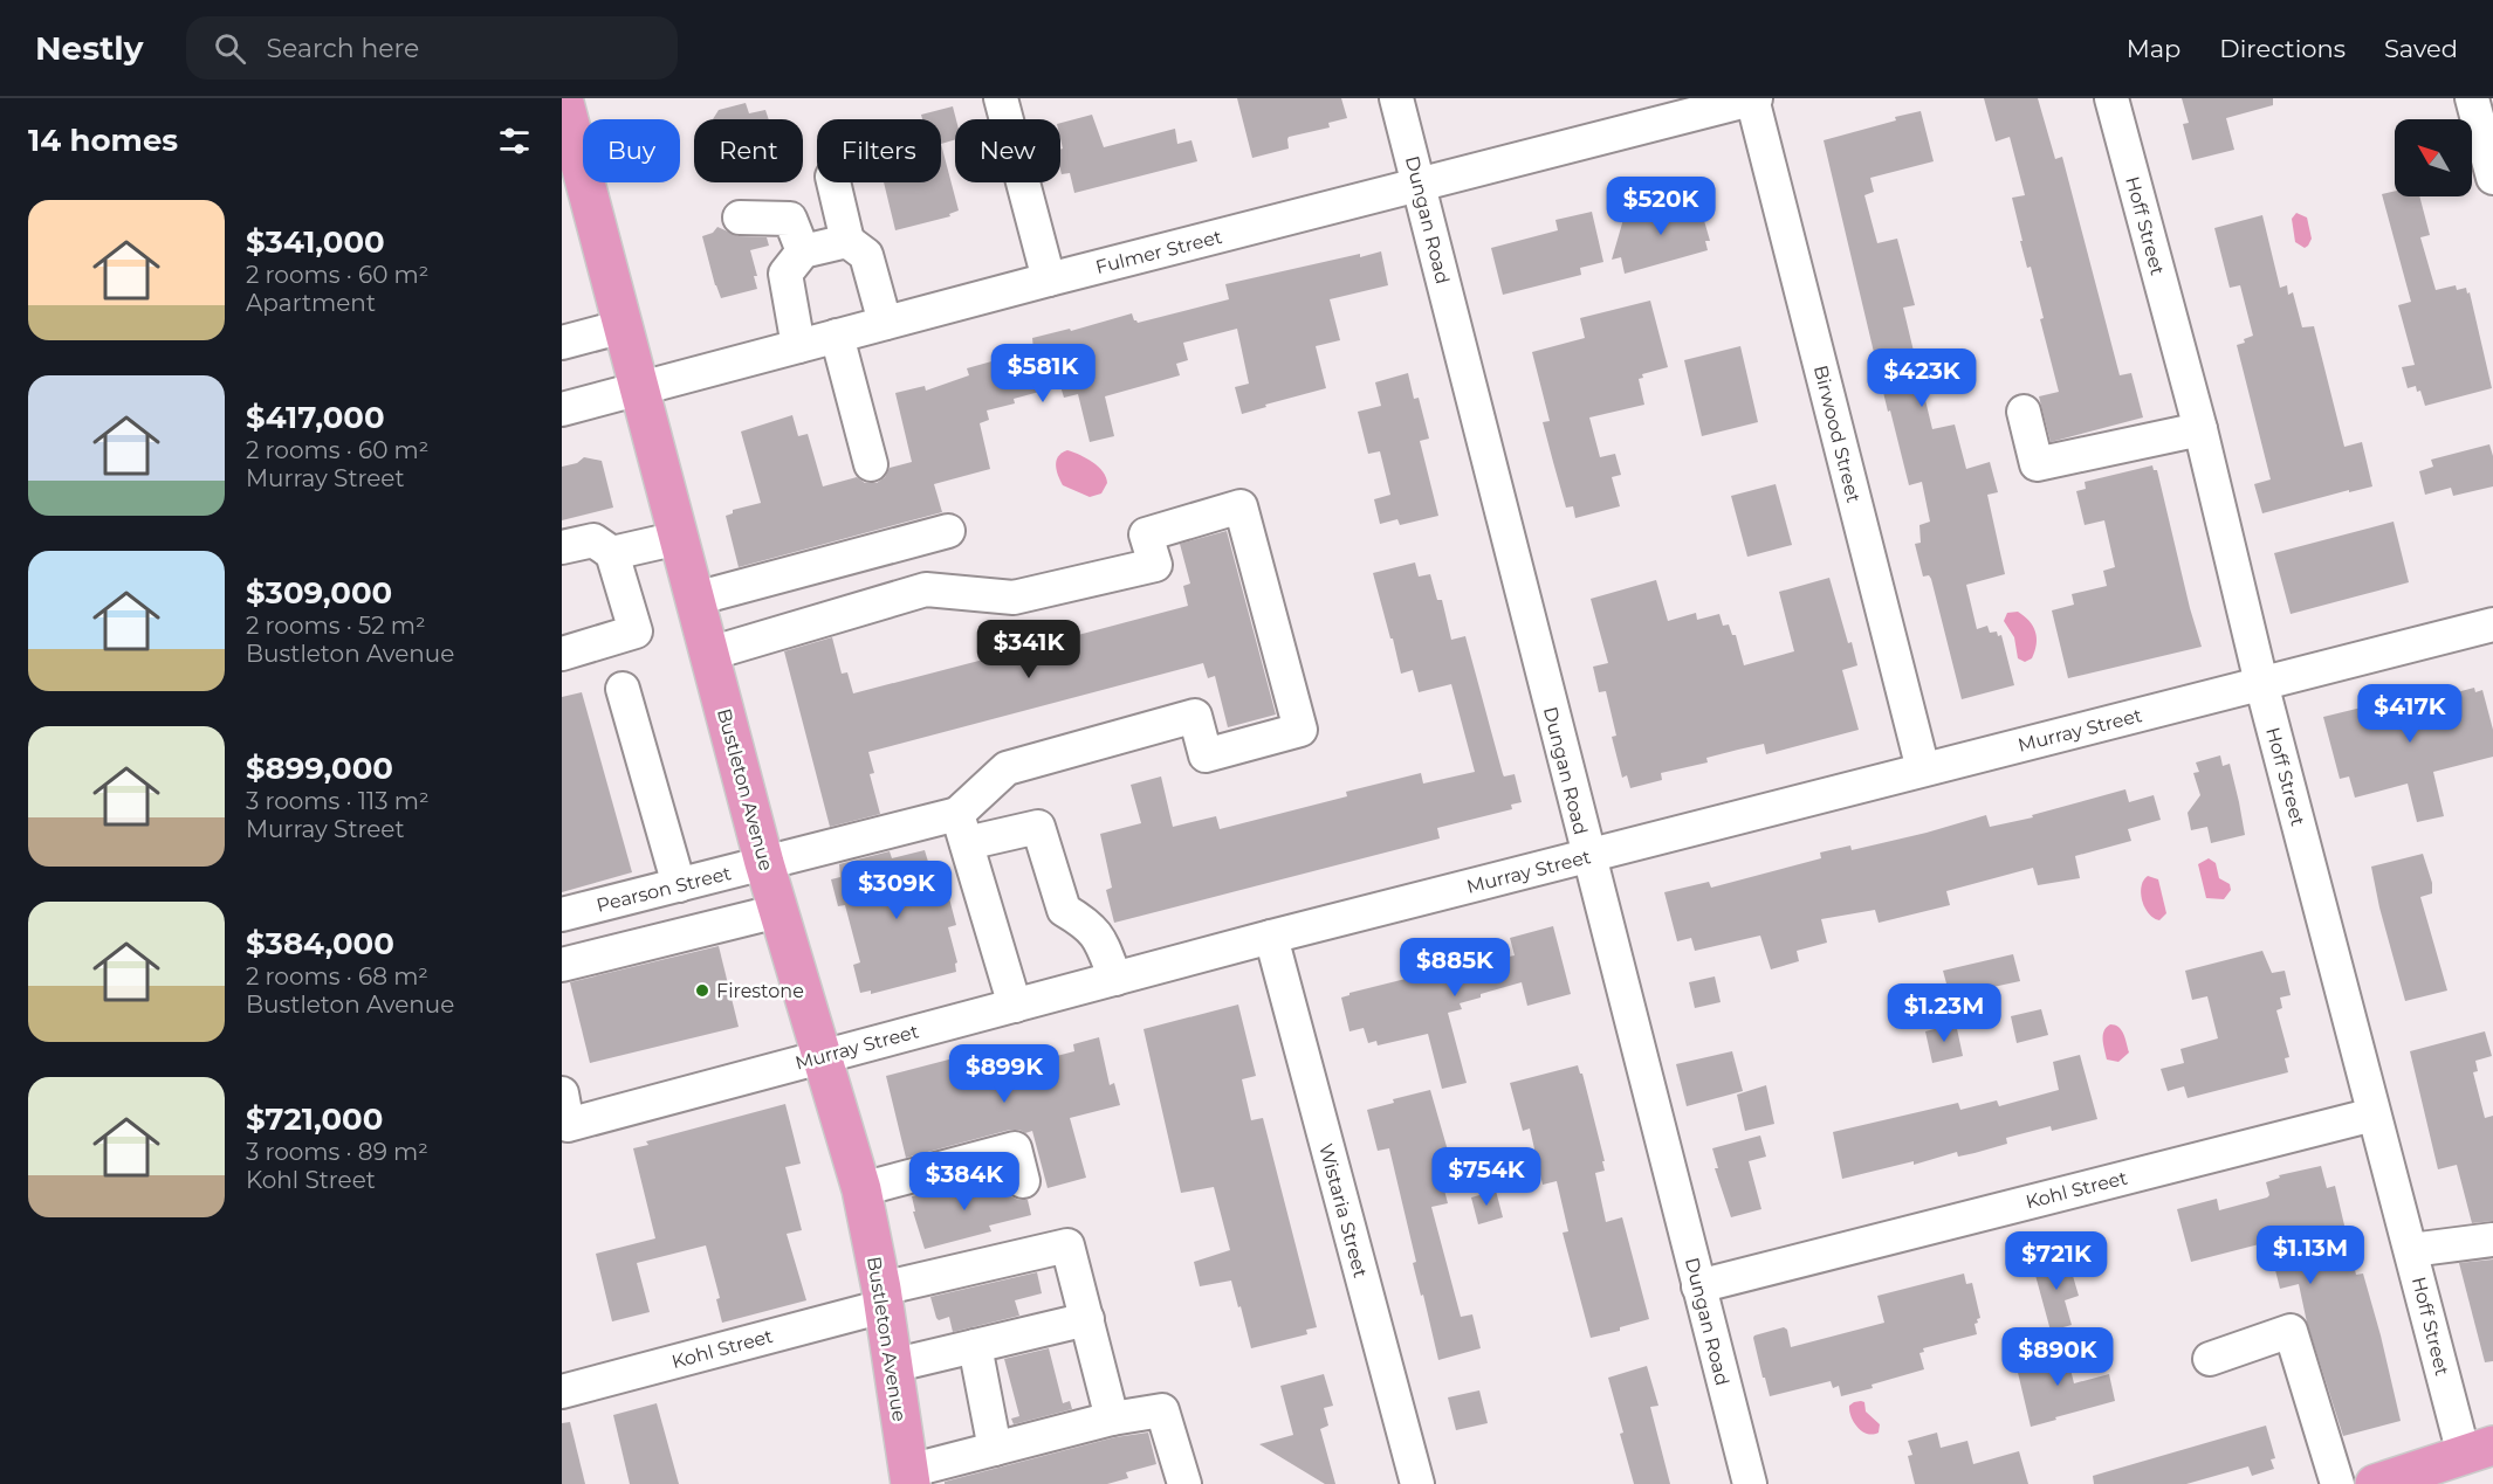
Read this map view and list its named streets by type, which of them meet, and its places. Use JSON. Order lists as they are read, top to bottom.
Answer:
{
  "streets": {
    "main road": ["Bustleton Avenue"],
    "street": [
      "Dungan Road",
      "Hoff Street",
      "Fulmer Street",
      "Birwood Street",
      "Murray Street",
      "Pearson Street",
      "Kohl Street",
      "Wistaria Street"
    ]
  },
  "crossings": [
    ["Dungan Road", "Fulmer Street"],
    ["Dungan Road", "Murray Street"],
    ["Dungan Road", "Kohl Street"],
    ["Hoff Street", "Murray Street"],
    ["Hoff Street", "Kohl Street"],
    ["Fulmer Street", "Birwood Street"],
    ["Fulmer Street", "Bustleton Avenue"],
    ["Birwood Street", "Murray Street"],
    ["Murray Street", "Bustleton Avenue"],
    ["Murray Street", "Pearson Street"],
    ["Murray Street", "Wistaria Street"],
    ["Bustleton Avenue", "Pearson Street"],
    ["Bustleton Avenue", "Kohl Street"]
  ],
  "places": ["Firestone"],
  "north": "top left",
  "page": {
    "header": "Nestly",
    "search": "Search here",
    "nav": ["Map", "Directions", "Saved"],
    "heading": "14 homes",
    "chip": [
      "Buy",
      "Rent",
      "Filters",
      "New"
    ],
    "price": [
      "$520K",
      "$581K",
      "$423K",
      "$341K",
      "$417K",
      "$309K",
      "$885K",
      "$1.23M",
      "$899K",
      "$754K",
      "$384K",
      "$1.13M",
      "$721K",
      "$890K"
    ],
    "list": [
      {
        "name": "$341,000",
        "note": "2 rooms · 60 m² · Apartment"
      },
      {
        "name": "$417,000",
        "note": "2 rooms · 60 m² · Murray Street"
      },
      {
        "name": "$309,000",
        "note": "2 rooms · 52 m² · Bustleton Avenue"
      },
      {
        "name": "$899,000",
        "note": "3 rooms · 113 m² · Murray Street"
      },
      {
        "name": "$384,000",
        "note": "2 rooms · 68 m² · Bustleton Avenue"
      },
      {
        "name": "$721,000",
        "note": "3 rooms · 89 m² · Kohl Street"
      }
    ]
  }
}
